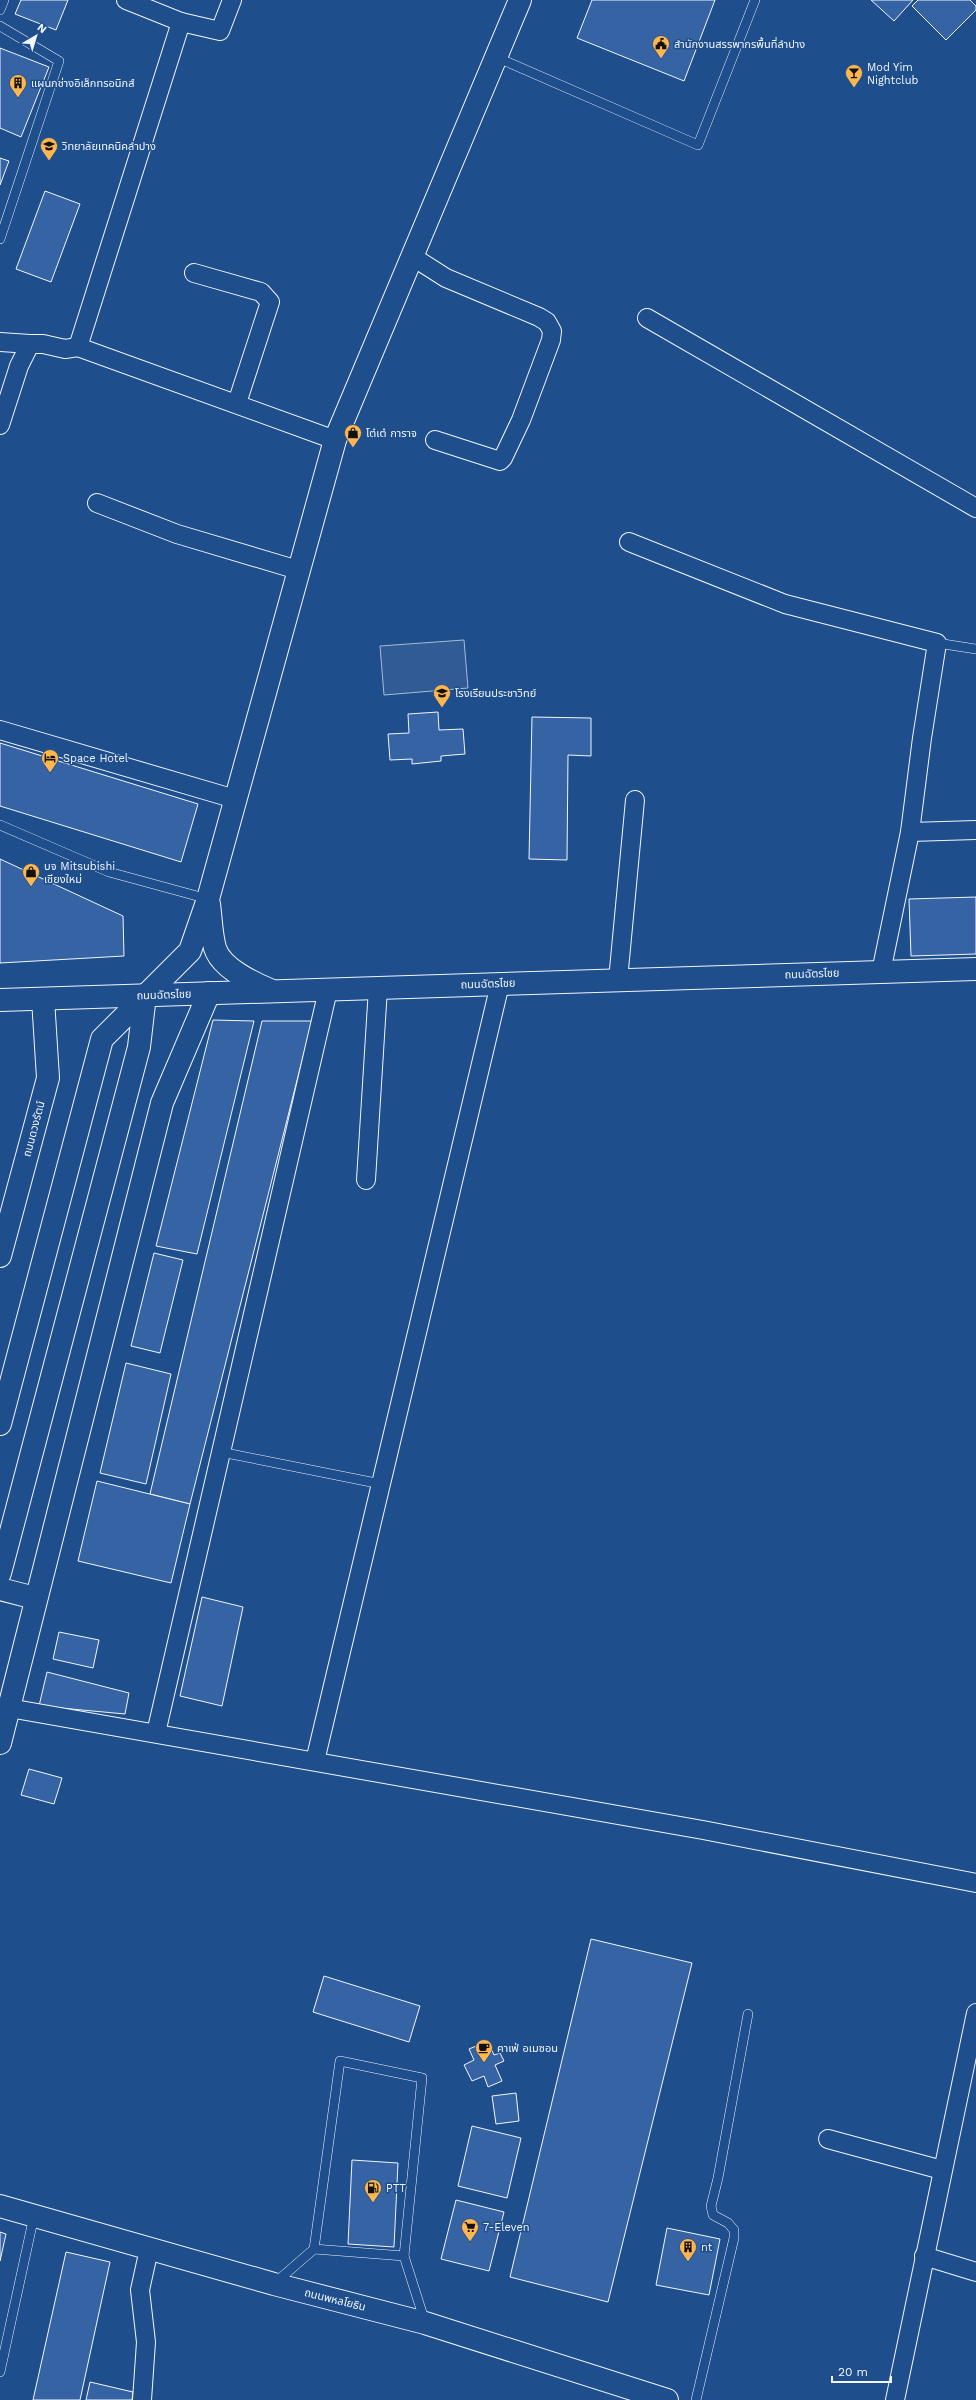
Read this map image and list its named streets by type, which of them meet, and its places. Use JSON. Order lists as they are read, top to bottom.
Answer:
{
  "streets": {
    "main road": ["ถนนฉัตรไชย", "ถนนดวงรัตน์", "ถนนพหลโยธิน"]
  },
  "crossings": [
    ["ถนนฉัตรไชย", "ถนนดวงรัตน์"]
  ],
  "places": {
    "public building": ["สำนักงานสรรพากรพื้นที่ลำปาง"],
    "bar": ["Mod Yim Nightclub"],
    "building": ["แผนกช่างอิเล็กทรอนิกส์", "nt"],
    "school or university": ["วิทยาลัยเทคนิคลำปาง", "โรงเรียนประชาวิทย์"],
    "shop": ["โต๋เต๋ การาจ", "บจ Mitsubishi เชียงใหม่"],
    "hotel": ["Space Hotel"],
    "cafe": ["คาเฟ่ อเมซอน"],
    "fuel station": ["PTT"],
    "supermarket": ["7-Eleven"]
  },
  "scale_bar": "20 m",
  "north": "top right"
}
